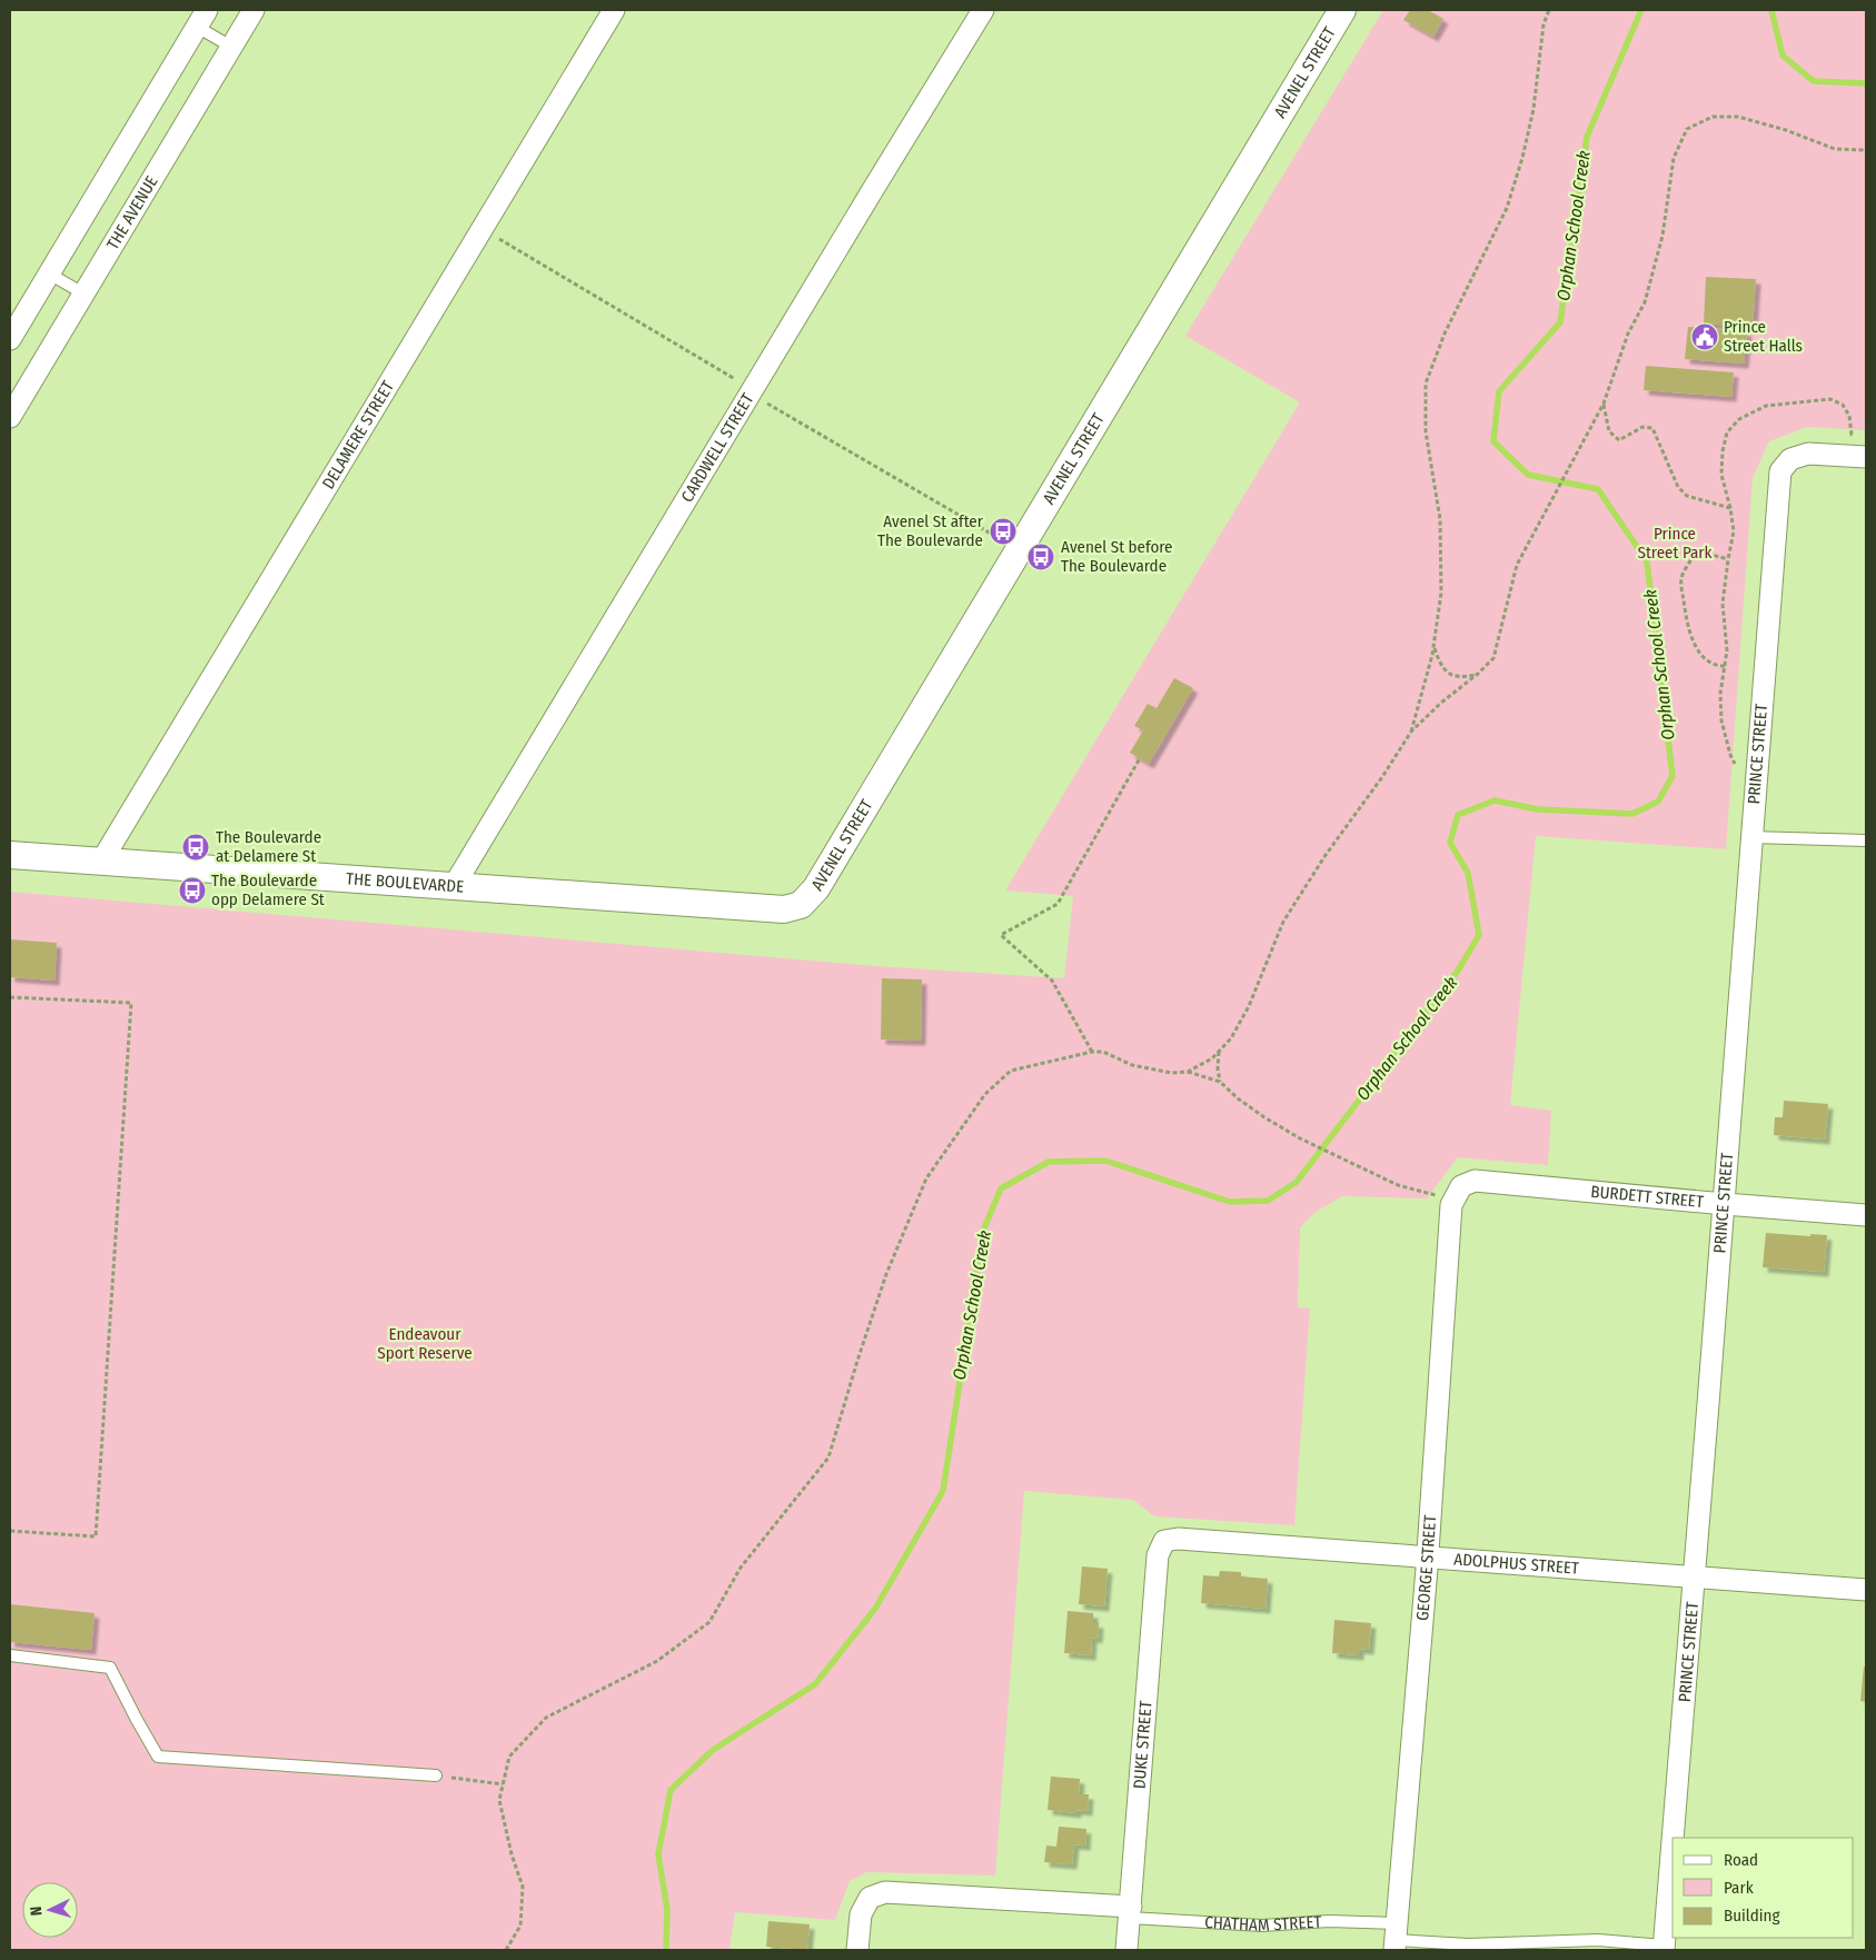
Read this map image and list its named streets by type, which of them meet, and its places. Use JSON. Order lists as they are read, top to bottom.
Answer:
{
  "streets": {
    "street": [
      "AVENEL STREET",
      "THE AVENUE",
      "DELAMERE STREET",
      "CARDWELL STREET",
      "PRINCE STREET",
      "THE BOULEVARDE",
      "BURDETT STREET",
      "ADOLPHUS STREET",
      "GEORGE STREET",
      "DUKE STREET",
      "CHATHAM STREET"
    ]
  },
  "crossings": [
    ["AVENEL STREET", "THE BOULEVARDE"],
    ["DELAMERE STREET", "THE BOULEVARDE"],
    ["CARDWELL STREET", "THE BOULEVARDE"],
    ["PRINCE STREET", "BURDETT STREET"],
    ["PRINCE STREET", "ADOLPHUS STREET"],
    ["PRINCE STREET", "CHATHAM STREET"],
    ["BURDETT STREET", "GEORGE STREET"],
    ["ADOLPHUS STREET", "GEORGE STREET"],
    ["ADOLPHUS STREET", "DUKE STREET"],
    ["GEORGE STREET", "CHATHAM STREET"],
    ["DUKE STREET", "CHATHAM STREET"]
  ],
  "water": ["Orphan School Creek"],
  "parks": ["Prince Street Park", "Endeavour Sport Reserve"],
  "places": {
    "public building": ["Prince Street Halls"],
    "bus stop": [
      "Avenel St after The Boulevarde",
      "Avenel St before The Boulevarde",
      "The Boulevarde at Delamere St",
      "The Boulevarde opp Delamere St"
    ]
  },
  "legend": ["Road", "Park", "Building"],
  "north": "left"
}
